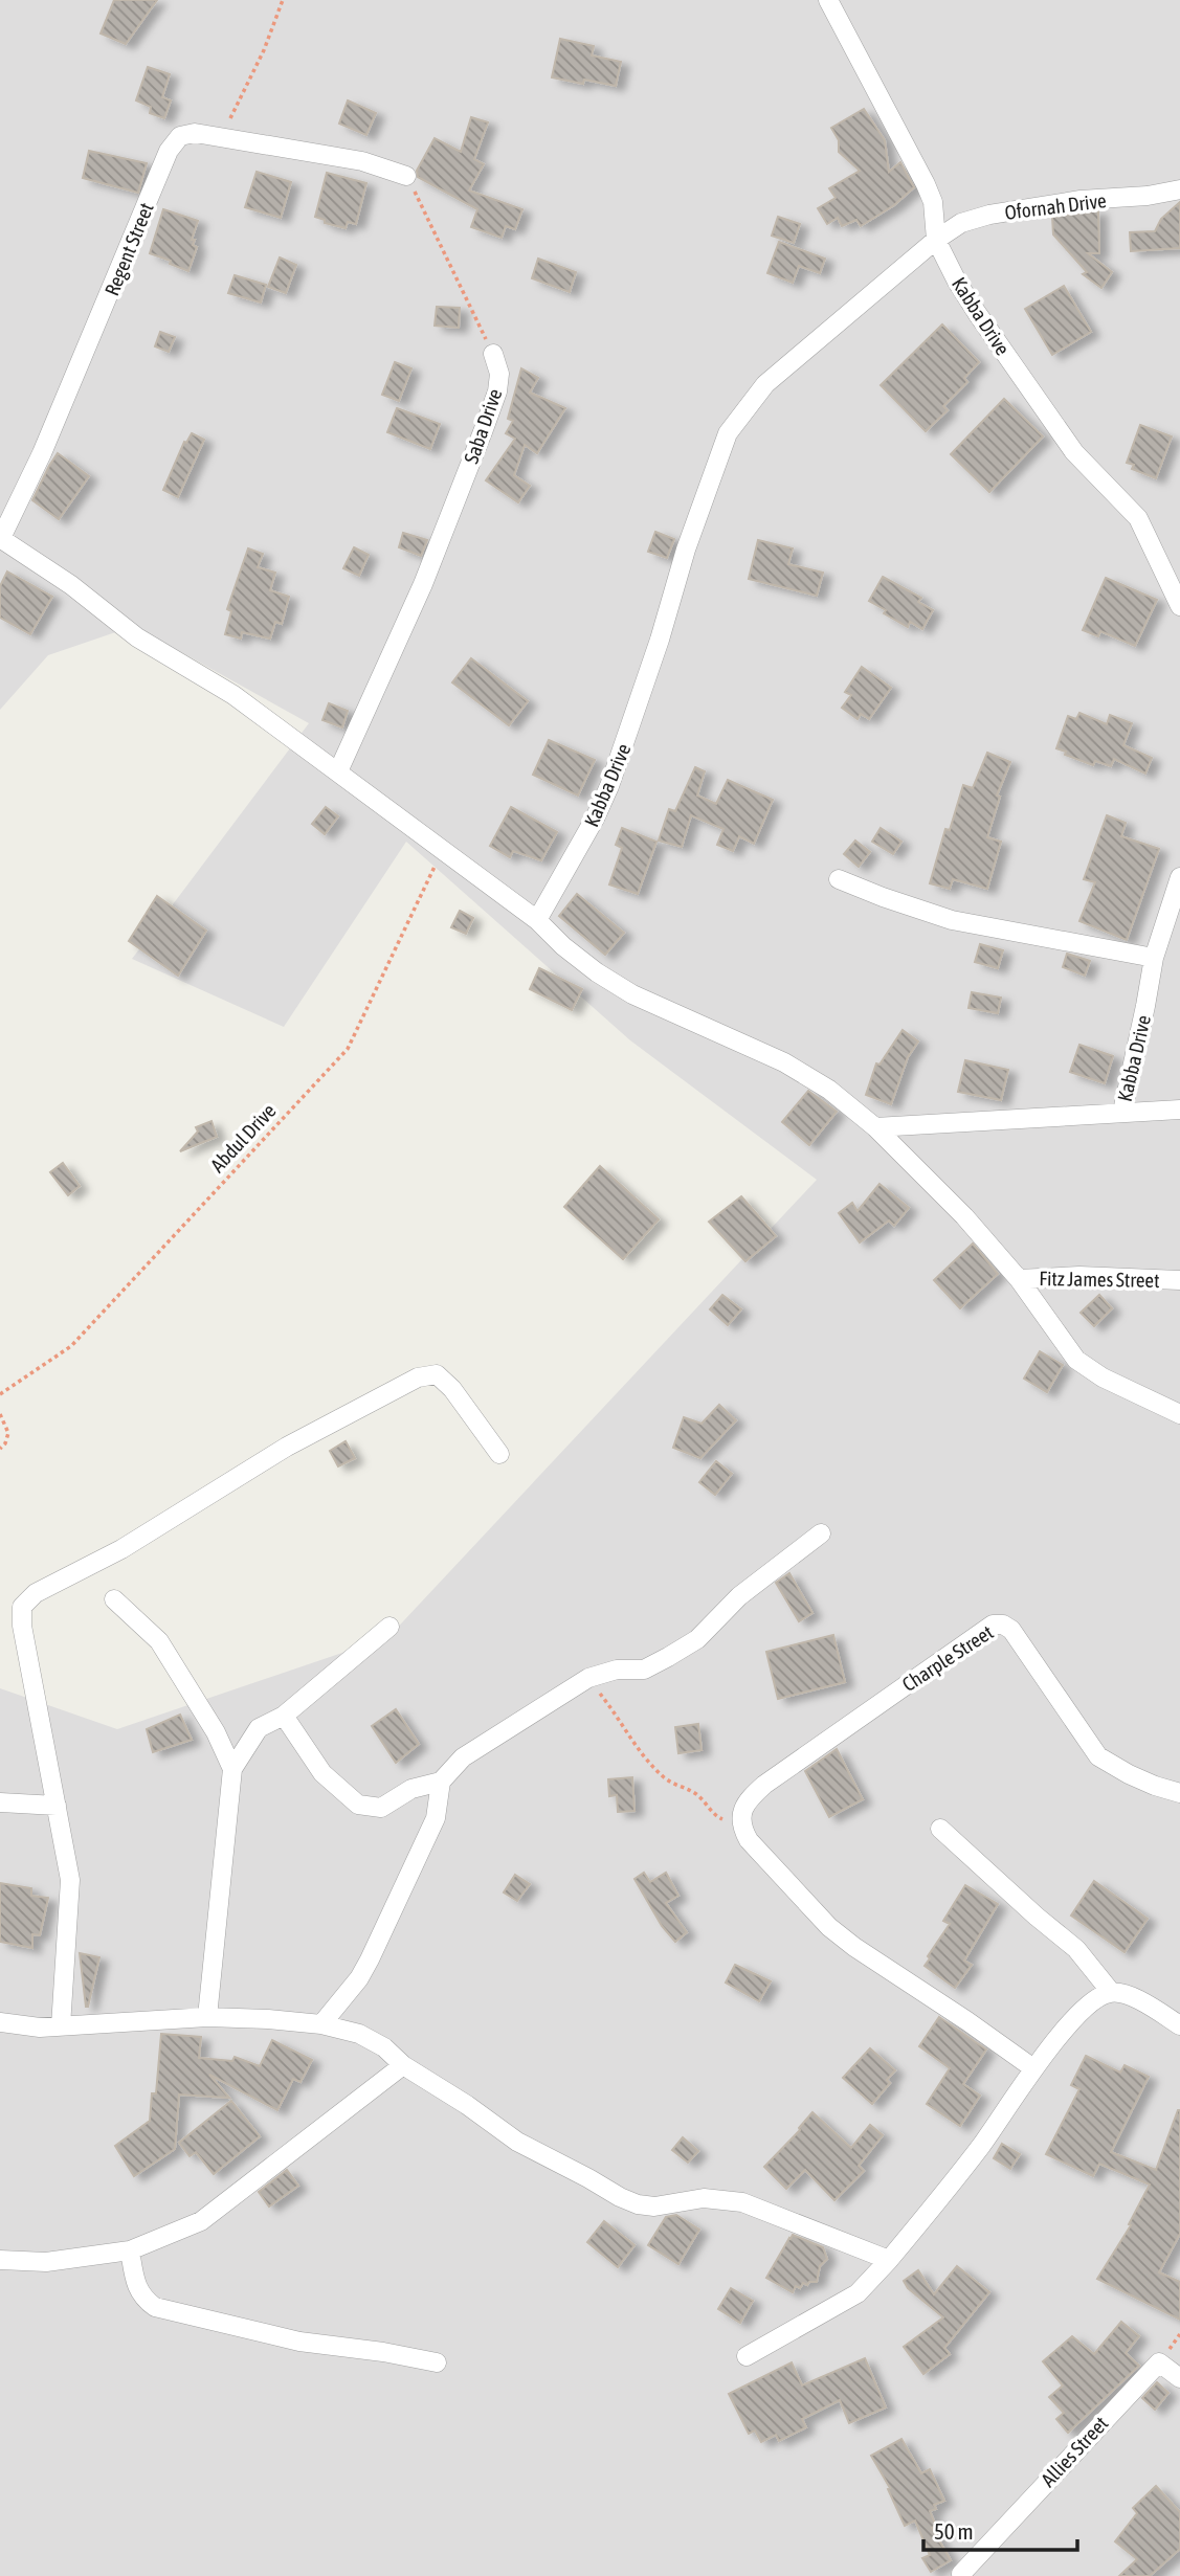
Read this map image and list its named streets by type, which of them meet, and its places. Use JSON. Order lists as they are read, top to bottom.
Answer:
{
  "streets": {
    "street": [
      "Ofornah Drive",
      "Regent Street",
      "Kabba Drive",
      "Saba Drive",
      "Fitz James Street",
      "Charple Street",
      "Allies Street"
    ],
    "path": ["Abdul Drive"]
  },
  "crossings": [
    ["Ofornah Drive", "Kabba Drive"]
  ],
  "scale_bar": "50 m"
}
